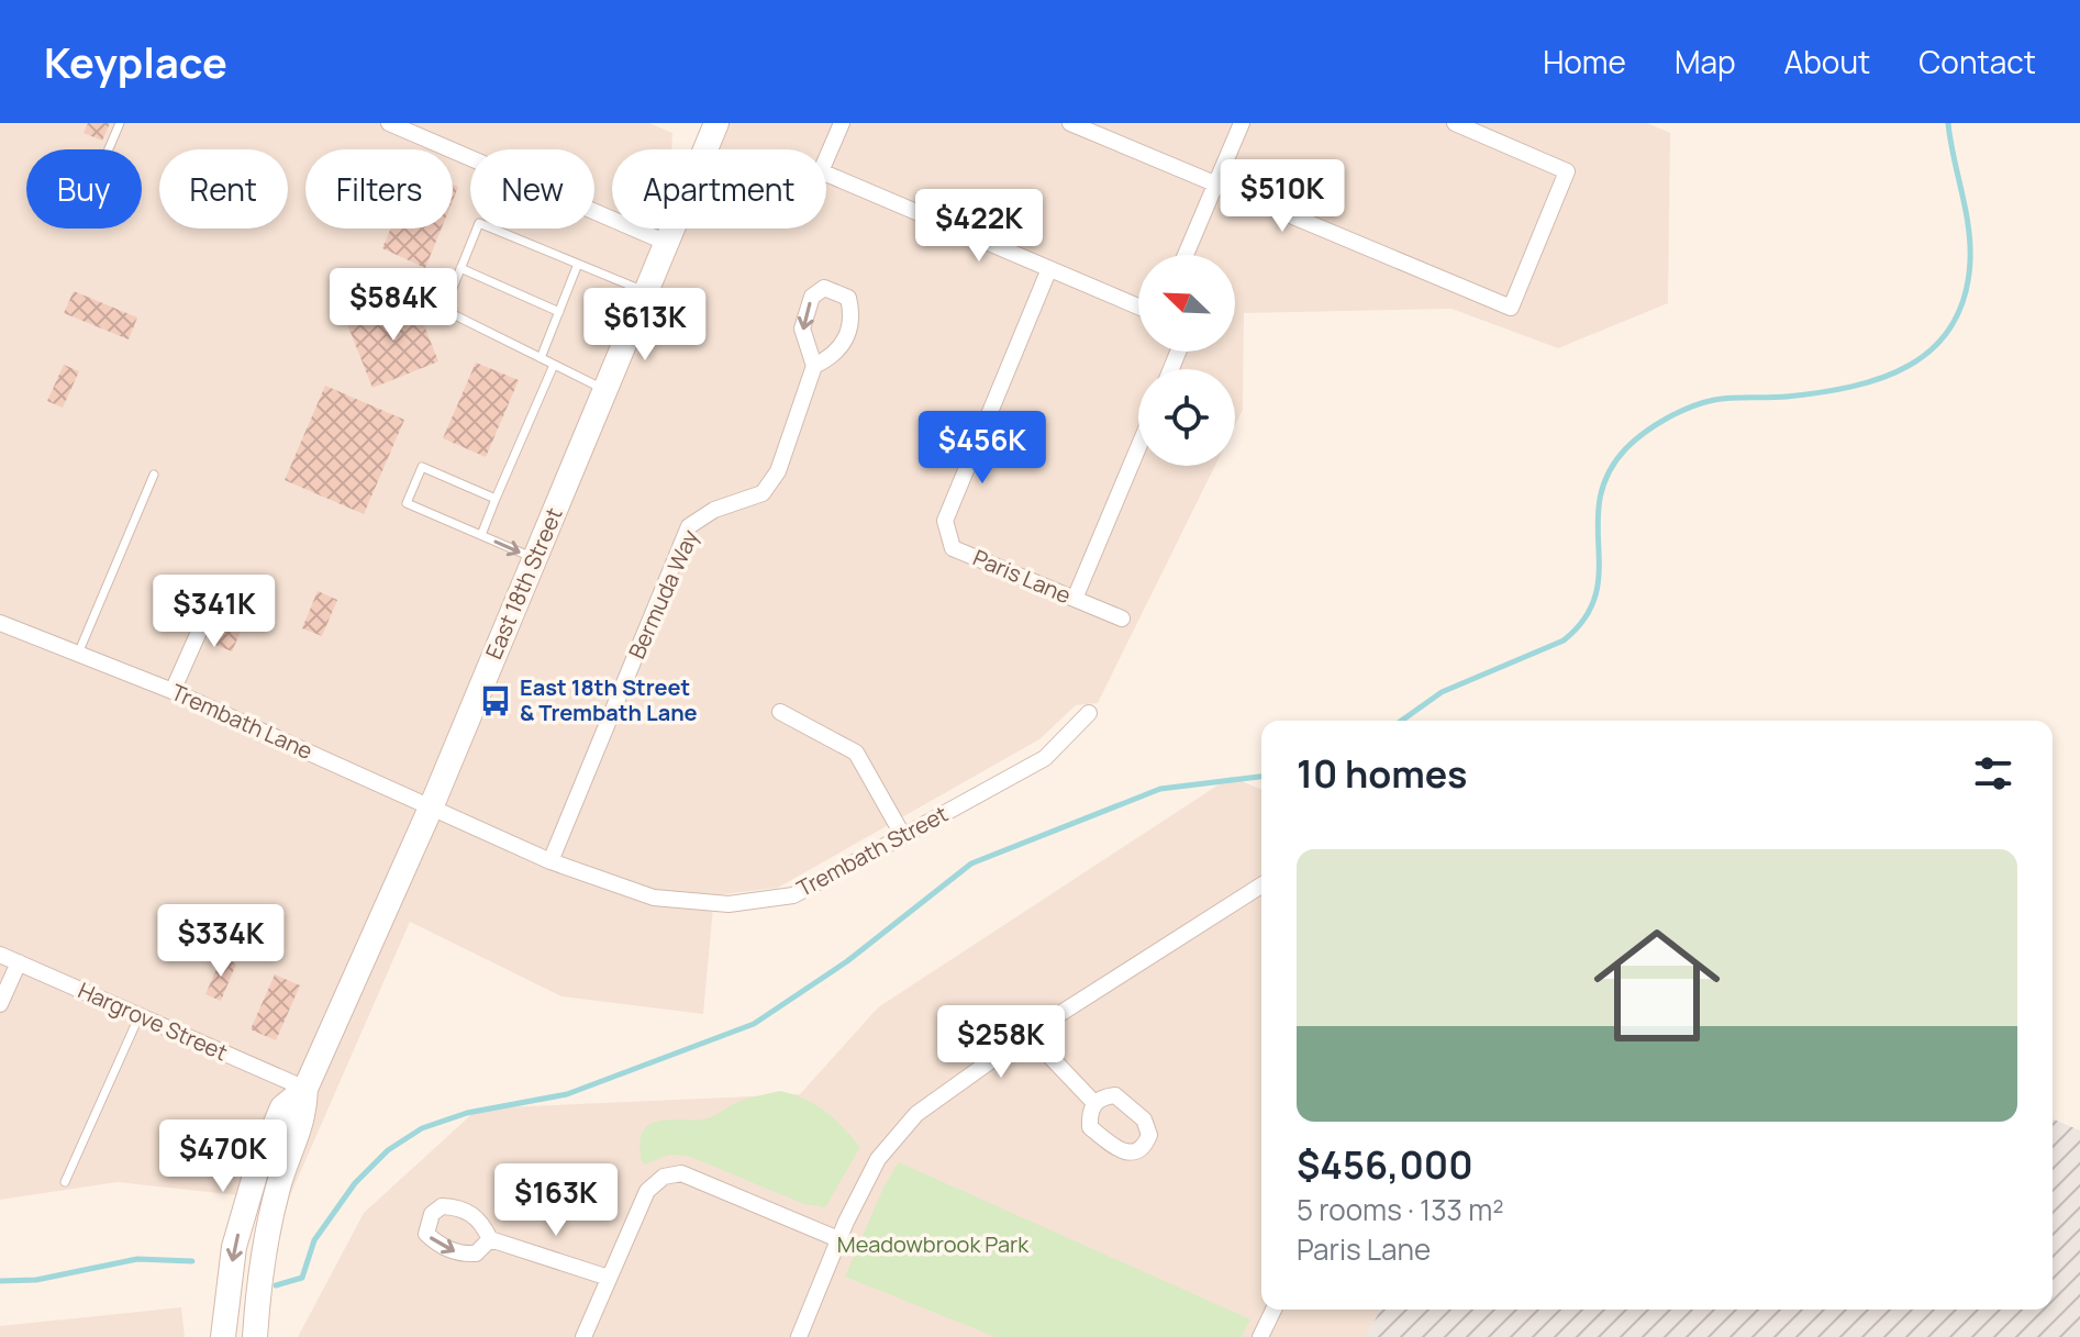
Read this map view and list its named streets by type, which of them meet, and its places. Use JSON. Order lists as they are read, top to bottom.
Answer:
{
  "streets": {
    "main road": ["East 18th Street"],
    "street": [
      "Paris Lane",
      "Bermuda Way",
      "Trembath Lane",
      "Trembath Street",
      "Hargrove Street"
    ]
  },
  "crossings": [
    ["East 18th Street", "Trembath Lane"],
    ["East 18th Street", "Trembath Street"],
    ["East 18th Street", "Hargrove Street"],
    ["Bermuda Way", "Trembath Street"],
    ["Trembath Lane", "Trembath Street"]
  ],
  "parks": ["Meadowbrook Park"],
  "places": {
    "bus stop": ["East 18th Street & Trembath Lane"]
  },
  "north": "top left",
  "page": {
    "header": "Keyplace",
    "nav": [
      "Home",
      "Map",
      "About",
      "Contact"
    ],
    "chip": [
      "Buy",
      "Rent",
      "Filters",
      "New",
      "Apartment"
    ],
    "price": [
      "$510K",
      "$422K",
      "$584K",
      "$613K",
      "$456K",
      "$341K",
      "$334K",
      "$258K",
      "$470K",
      "$163K"
    ],
    "heading": "10 homes",
    "list": [
      {
        "name": "$456,000",
        "note": "5 rooms · 133 m² · Paris Lane"
      }
    ]
  }
}
